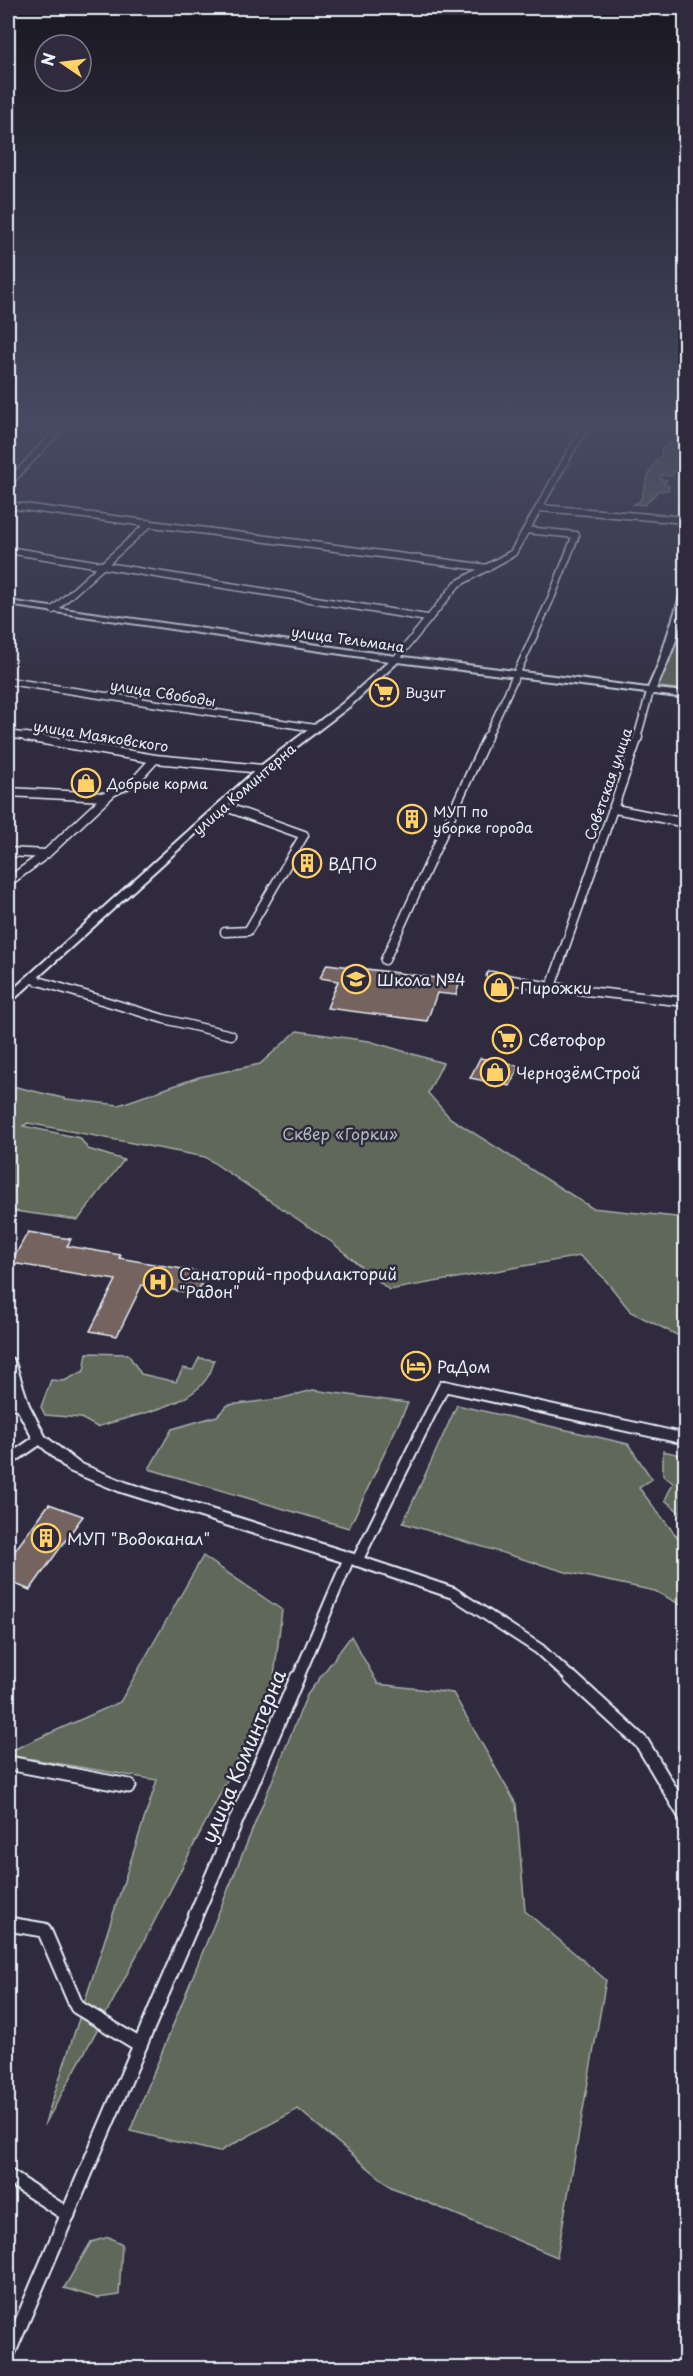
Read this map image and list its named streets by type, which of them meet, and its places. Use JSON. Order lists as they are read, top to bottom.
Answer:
{
  "streets": {
    "street": [
      "улица Тельмана",
      "улица Свободы",
      "улица Маяковского",
      "Советская улица",
      "улица Коминтерна"
    ]
  },
  "crossings": [
    ["улица Тельмана", "Советская улица"],
    ["улица Тельмана", "улица Коминтерна"],
    ["улица Свободы", "улица Коминтерна"],
    ["улица Маяковского", "улица Коминтерна"]
  ],
  "parks": ["Сквер «Горки»"],
  "places": {
    "supermarket": ["Визит", "Светофор"],
    "shop": ["Добрые корма", "Пирожки", "ЧернозёмСтрой"],
    "building": ["МУП по уборке города", "ВДПО", "МУП \"Водоканал\""],
    "school or university": ["Школа №4"],
    "hospital": ["Санаторий-профилакторий \"Радон\""],
    "hotel": ["РаДом"]
  },
  "north": "left"
}
